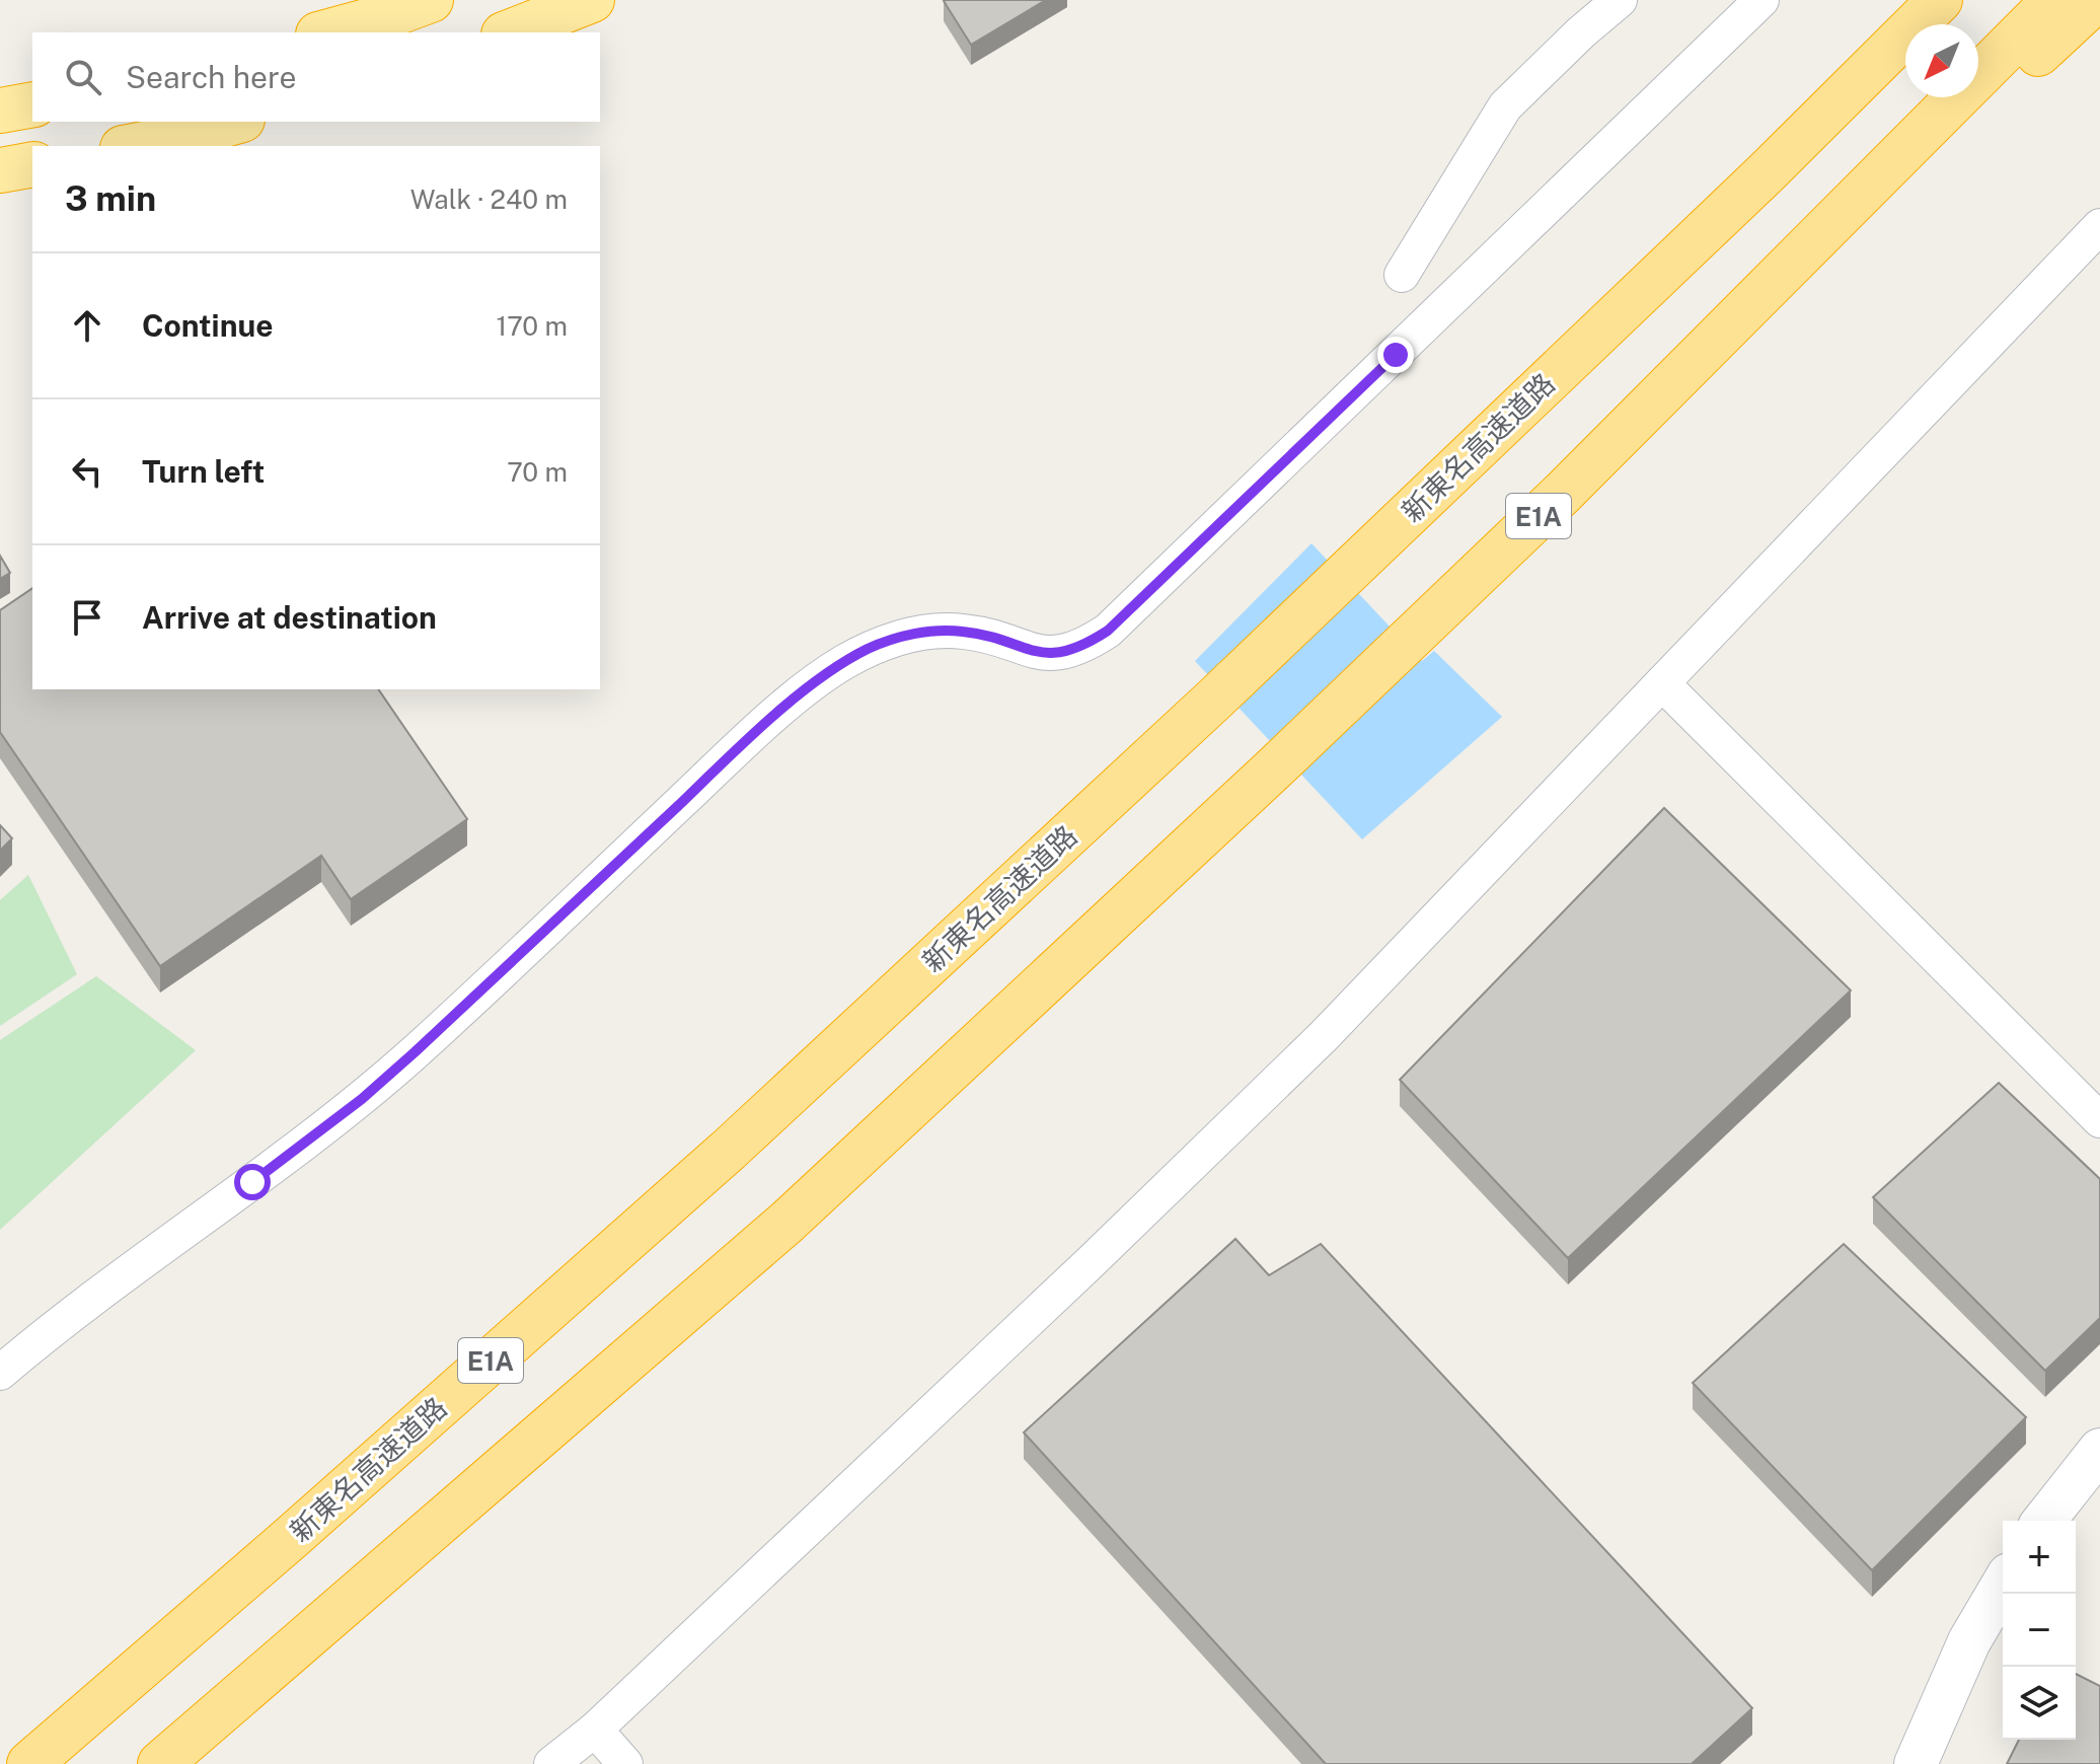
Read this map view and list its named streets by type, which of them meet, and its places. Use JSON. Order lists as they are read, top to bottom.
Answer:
{
  "streets": {
    "highway": ["新東名高速道路", "E1A"]
  },
  "north": "bottom left",
  "page": {
    "search": "Search here",
    "heading": ["3 min", "Walk · 240 m"],
    "list": [
      ["Continue", "170 m"],
      ["Turn left", "70 m"],
      "Arrive at destination"
    ],
    "map_buttons": ["+", "−"]
  }
}
